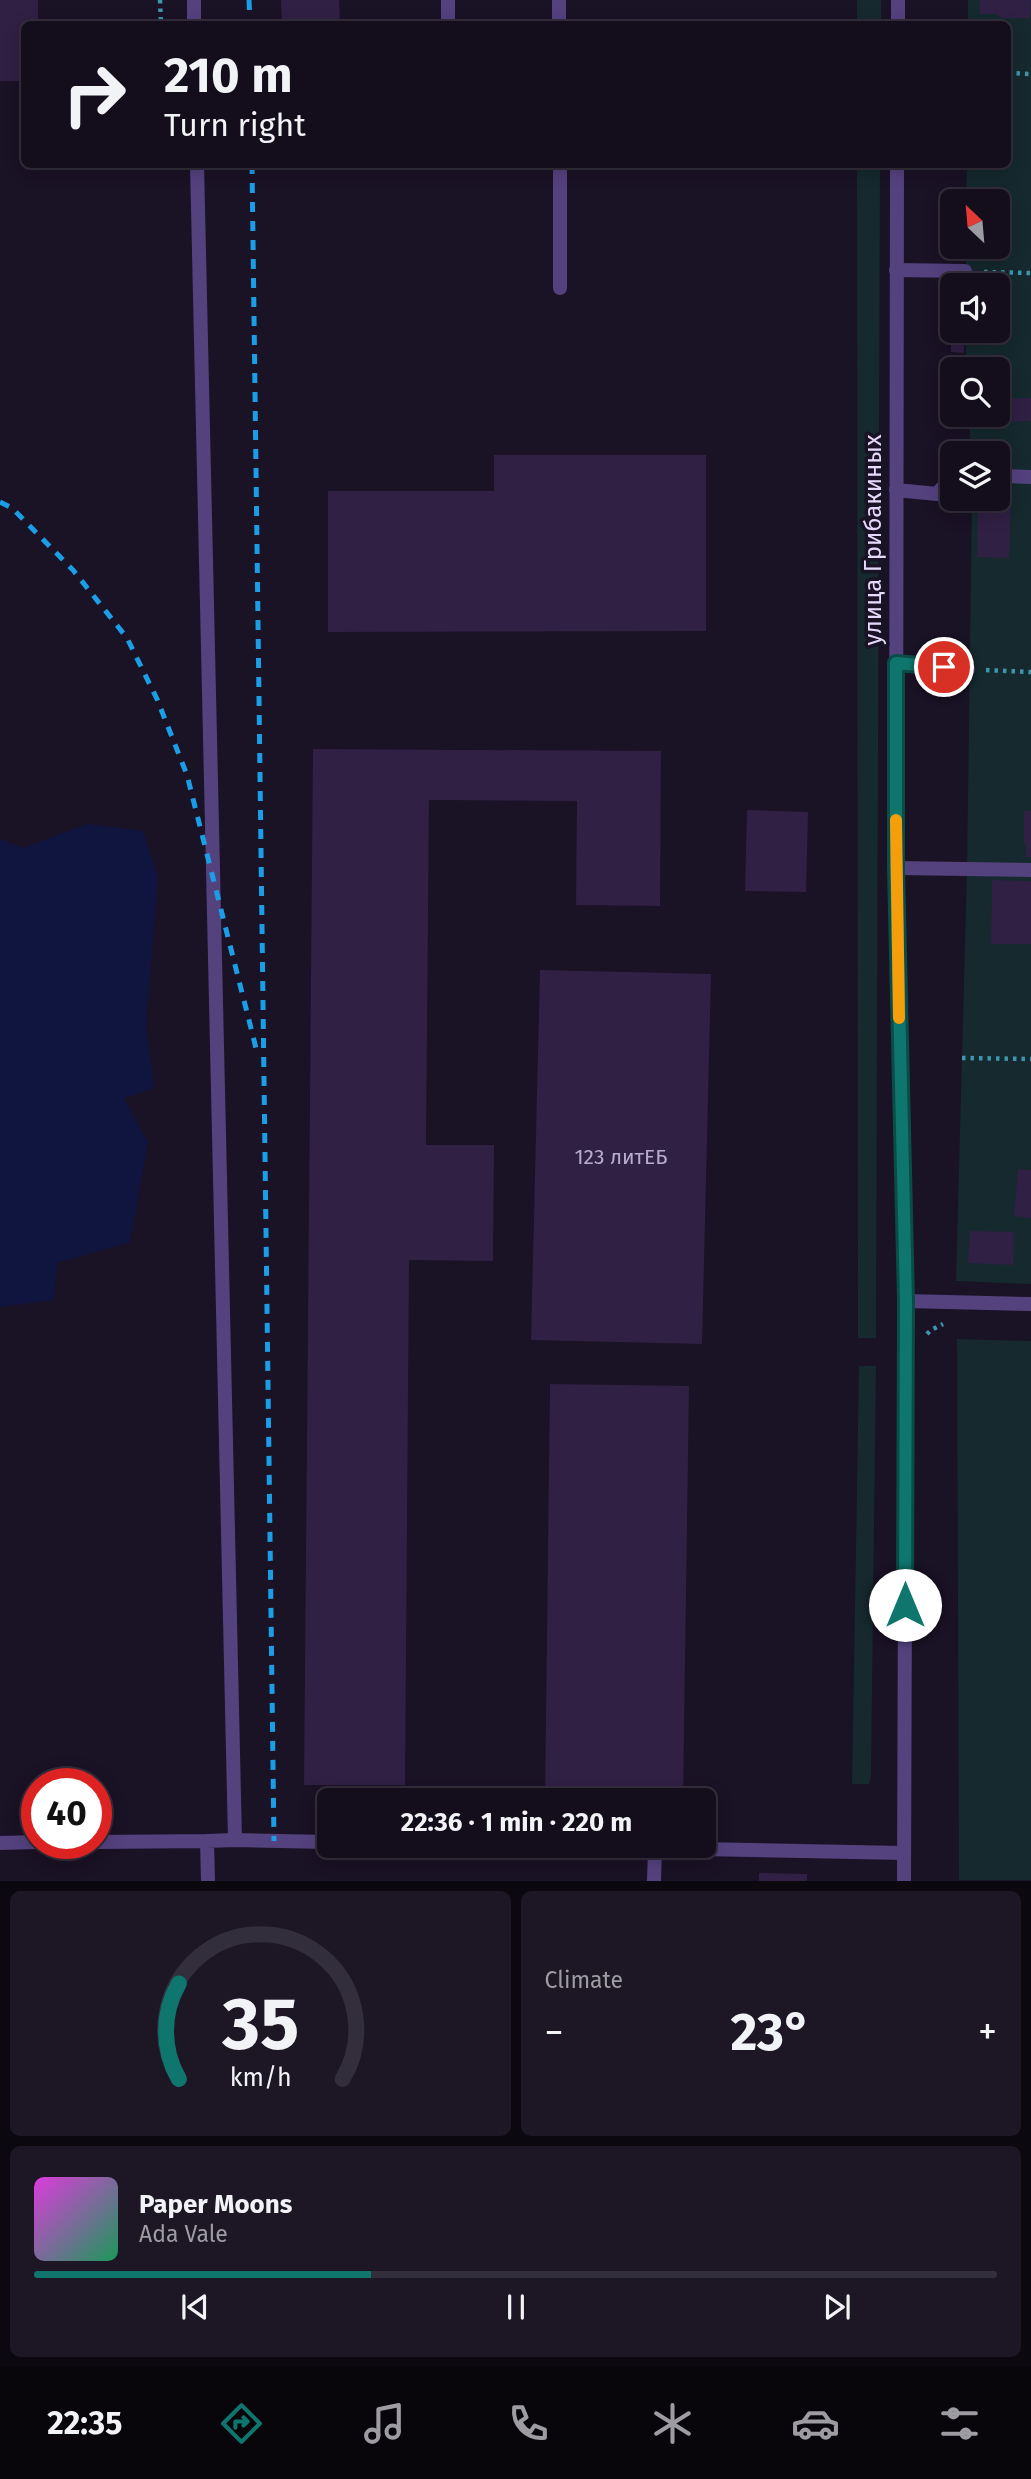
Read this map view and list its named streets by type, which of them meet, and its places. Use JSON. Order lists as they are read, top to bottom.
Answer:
{
  "streets": {
    "street": ["улица Грибакиных"]
  },
  "house_numbers": ["123 литЕБ"],
  "north": "top left",
  "page": {
    "turn": ["210 m", "Turn right"],
    "limit": "40",
    "trip": "22:36 · 1 min · 220 m",
    "tile": "Climate",
    "heat": ["−", "23°", "+"],
    "song": ["Paper Moons", "Ada Vale"],
    "tabs": "22:35",
    "gauge": ["35", "km/h"]
  }
}
